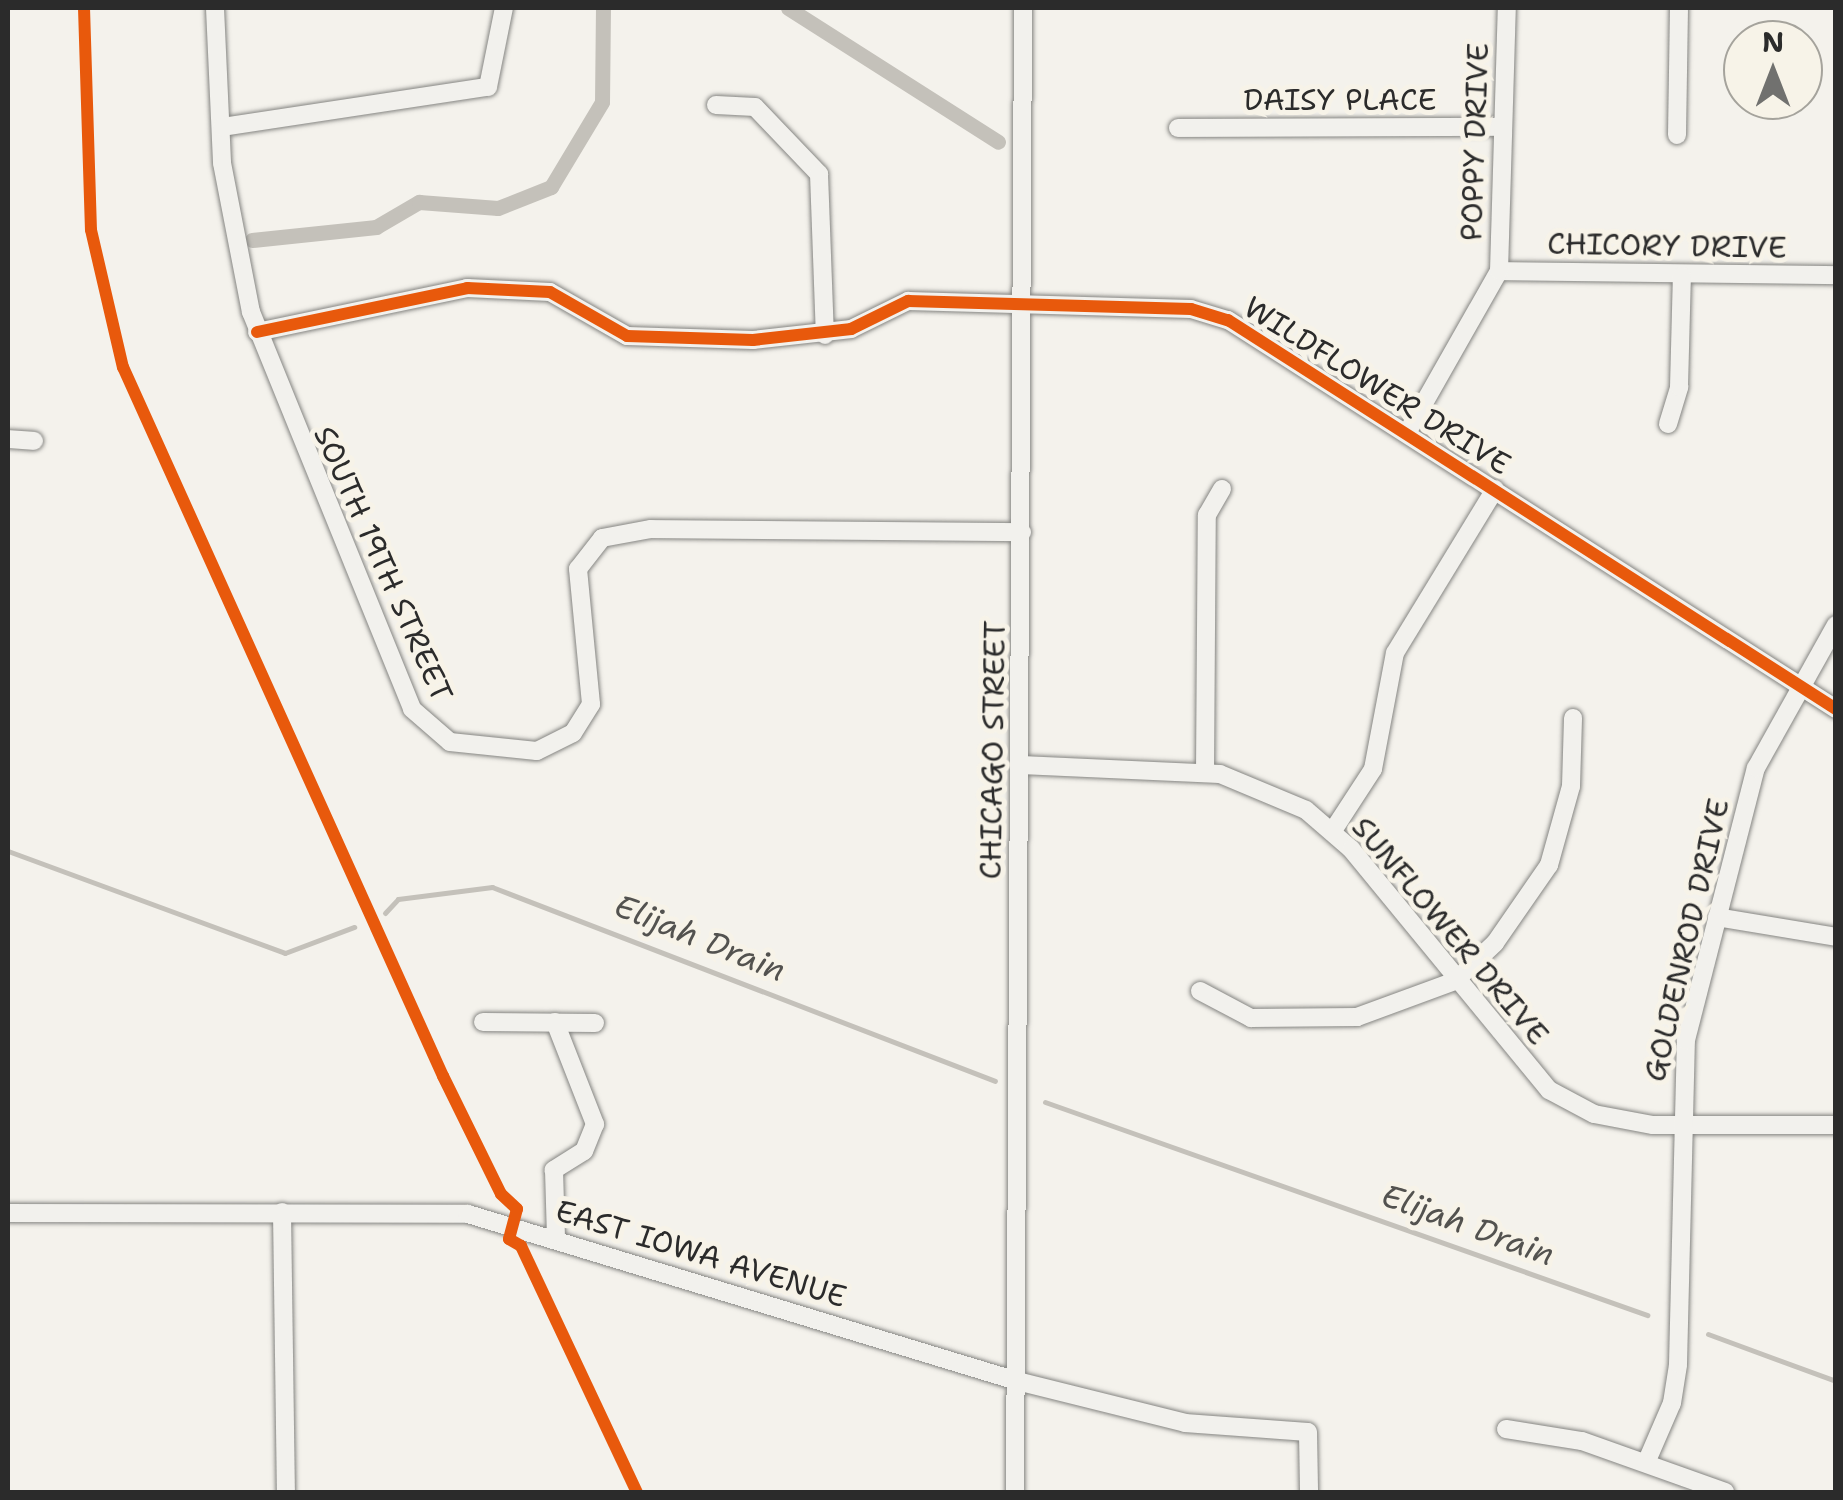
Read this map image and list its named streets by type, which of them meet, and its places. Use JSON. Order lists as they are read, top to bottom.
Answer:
{
  "streets": {
    "street": [
      "DAISY PLACE",
      "POPPY DRIVE",
      "CHICORY DRIVE",
      "WILDFLOWER DRIVE",
      "SOUTH 19TH STREET",
      "CHICAGO STREET",
      "SUNFLOWER DRIVE",
      "GOLDENROD DRIVE",
      "EAST IOWA AVENUE"
    ]
  },
  "crossings": [
    ["DAISY PLACE", "POPPY DRIVE"],
    ["POPPY DRIVE", "CHICORY DRIVE"],
    ["POPPY DRIVE", "WILDFLOWER DRIVE"],
    ["WILDFLOWER DRIVE", "SOUTH 19TH STREET"],
    ["WILDFLOWER DRIVE", "CHICAGO STREET"],
    ["WILDFLOWER DRIVE", "GOLDENROD DRIVE"],
    ["SOUTH 19TH STREET", "CHICAGO STREET"],
    ["CHICAGO STREET", "SUNFLOWER DRIVE"],
    ["CHICAGO STREET", "EAST IOWA AVENUE"],
    ["SUNFLOWER DRIVE", "GOLDENROD DRIVE"]
  ],
  "water": ["Elijah Drain"],
  "north": "top"
}
